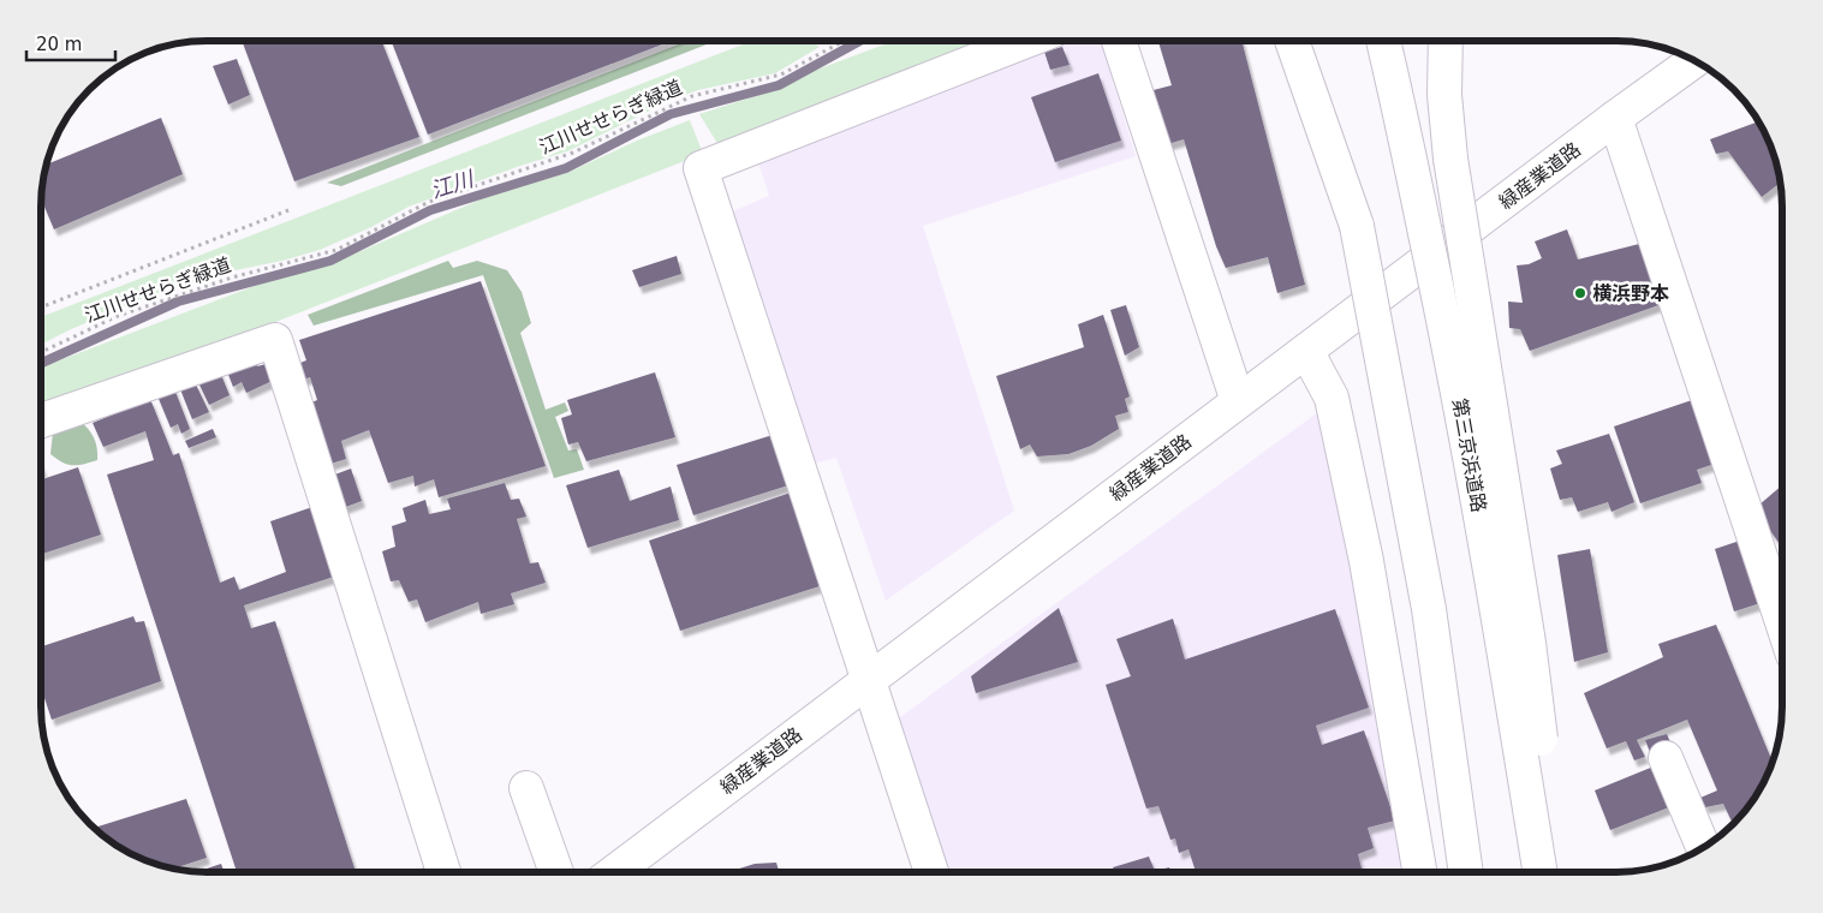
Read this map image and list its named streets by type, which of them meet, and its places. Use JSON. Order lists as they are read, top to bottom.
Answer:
{
  "streets": {
    "main road": ["緑産業道路", "第三京浜道路"],
    "path": ["江川せせらぎ緑道"]
  },
  "water": ["江川"],
  "places": ["横浜野本"],
  "scale_bar": "20 m"
}
